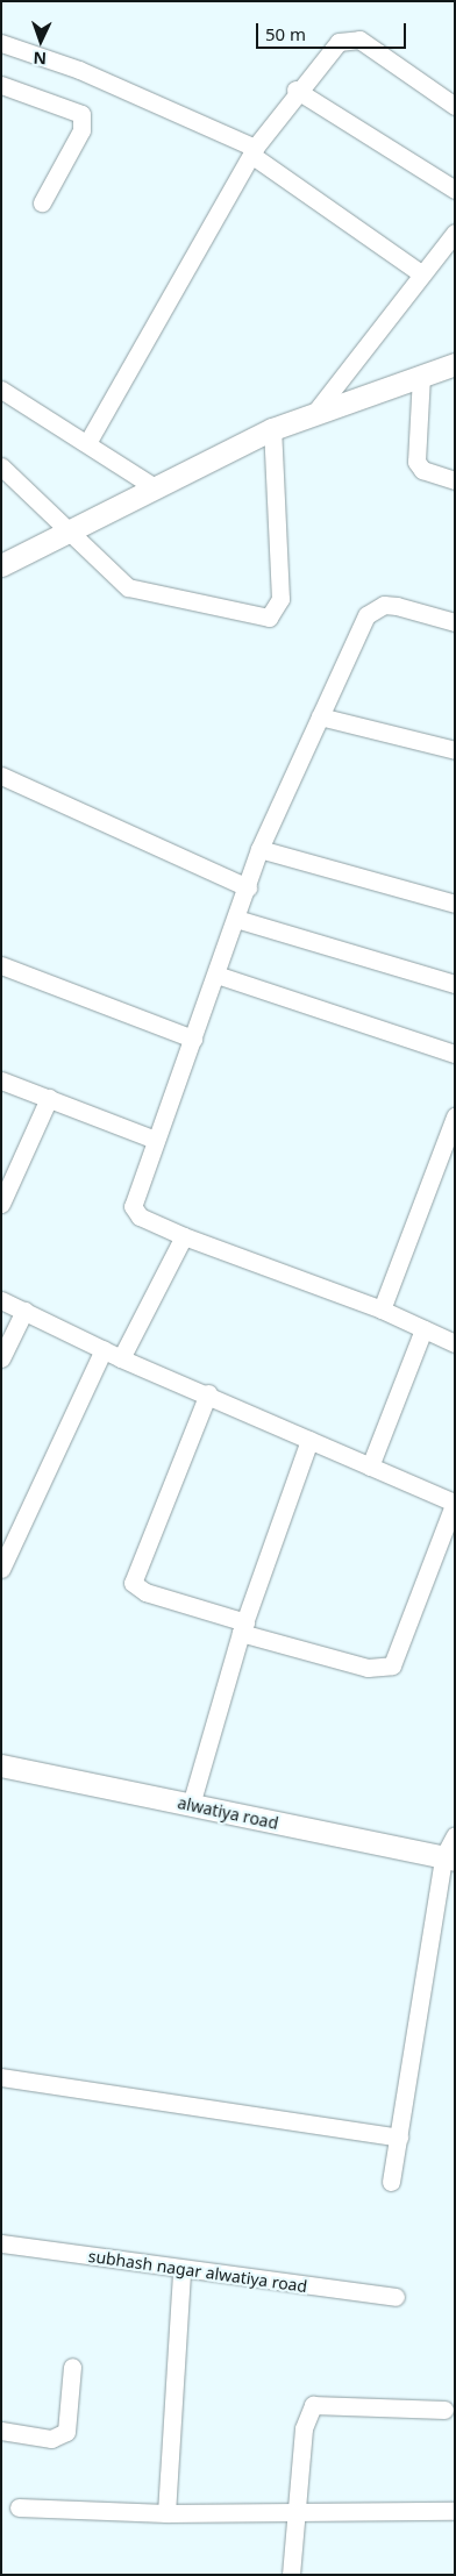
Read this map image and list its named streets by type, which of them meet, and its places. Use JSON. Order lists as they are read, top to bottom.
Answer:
{
  "streets": {
    "street": ["alwatiya road", "subhash nagar alwatiya road"]
  },
  "scale_bar": "50 m",
  "north": "bottom"
}
